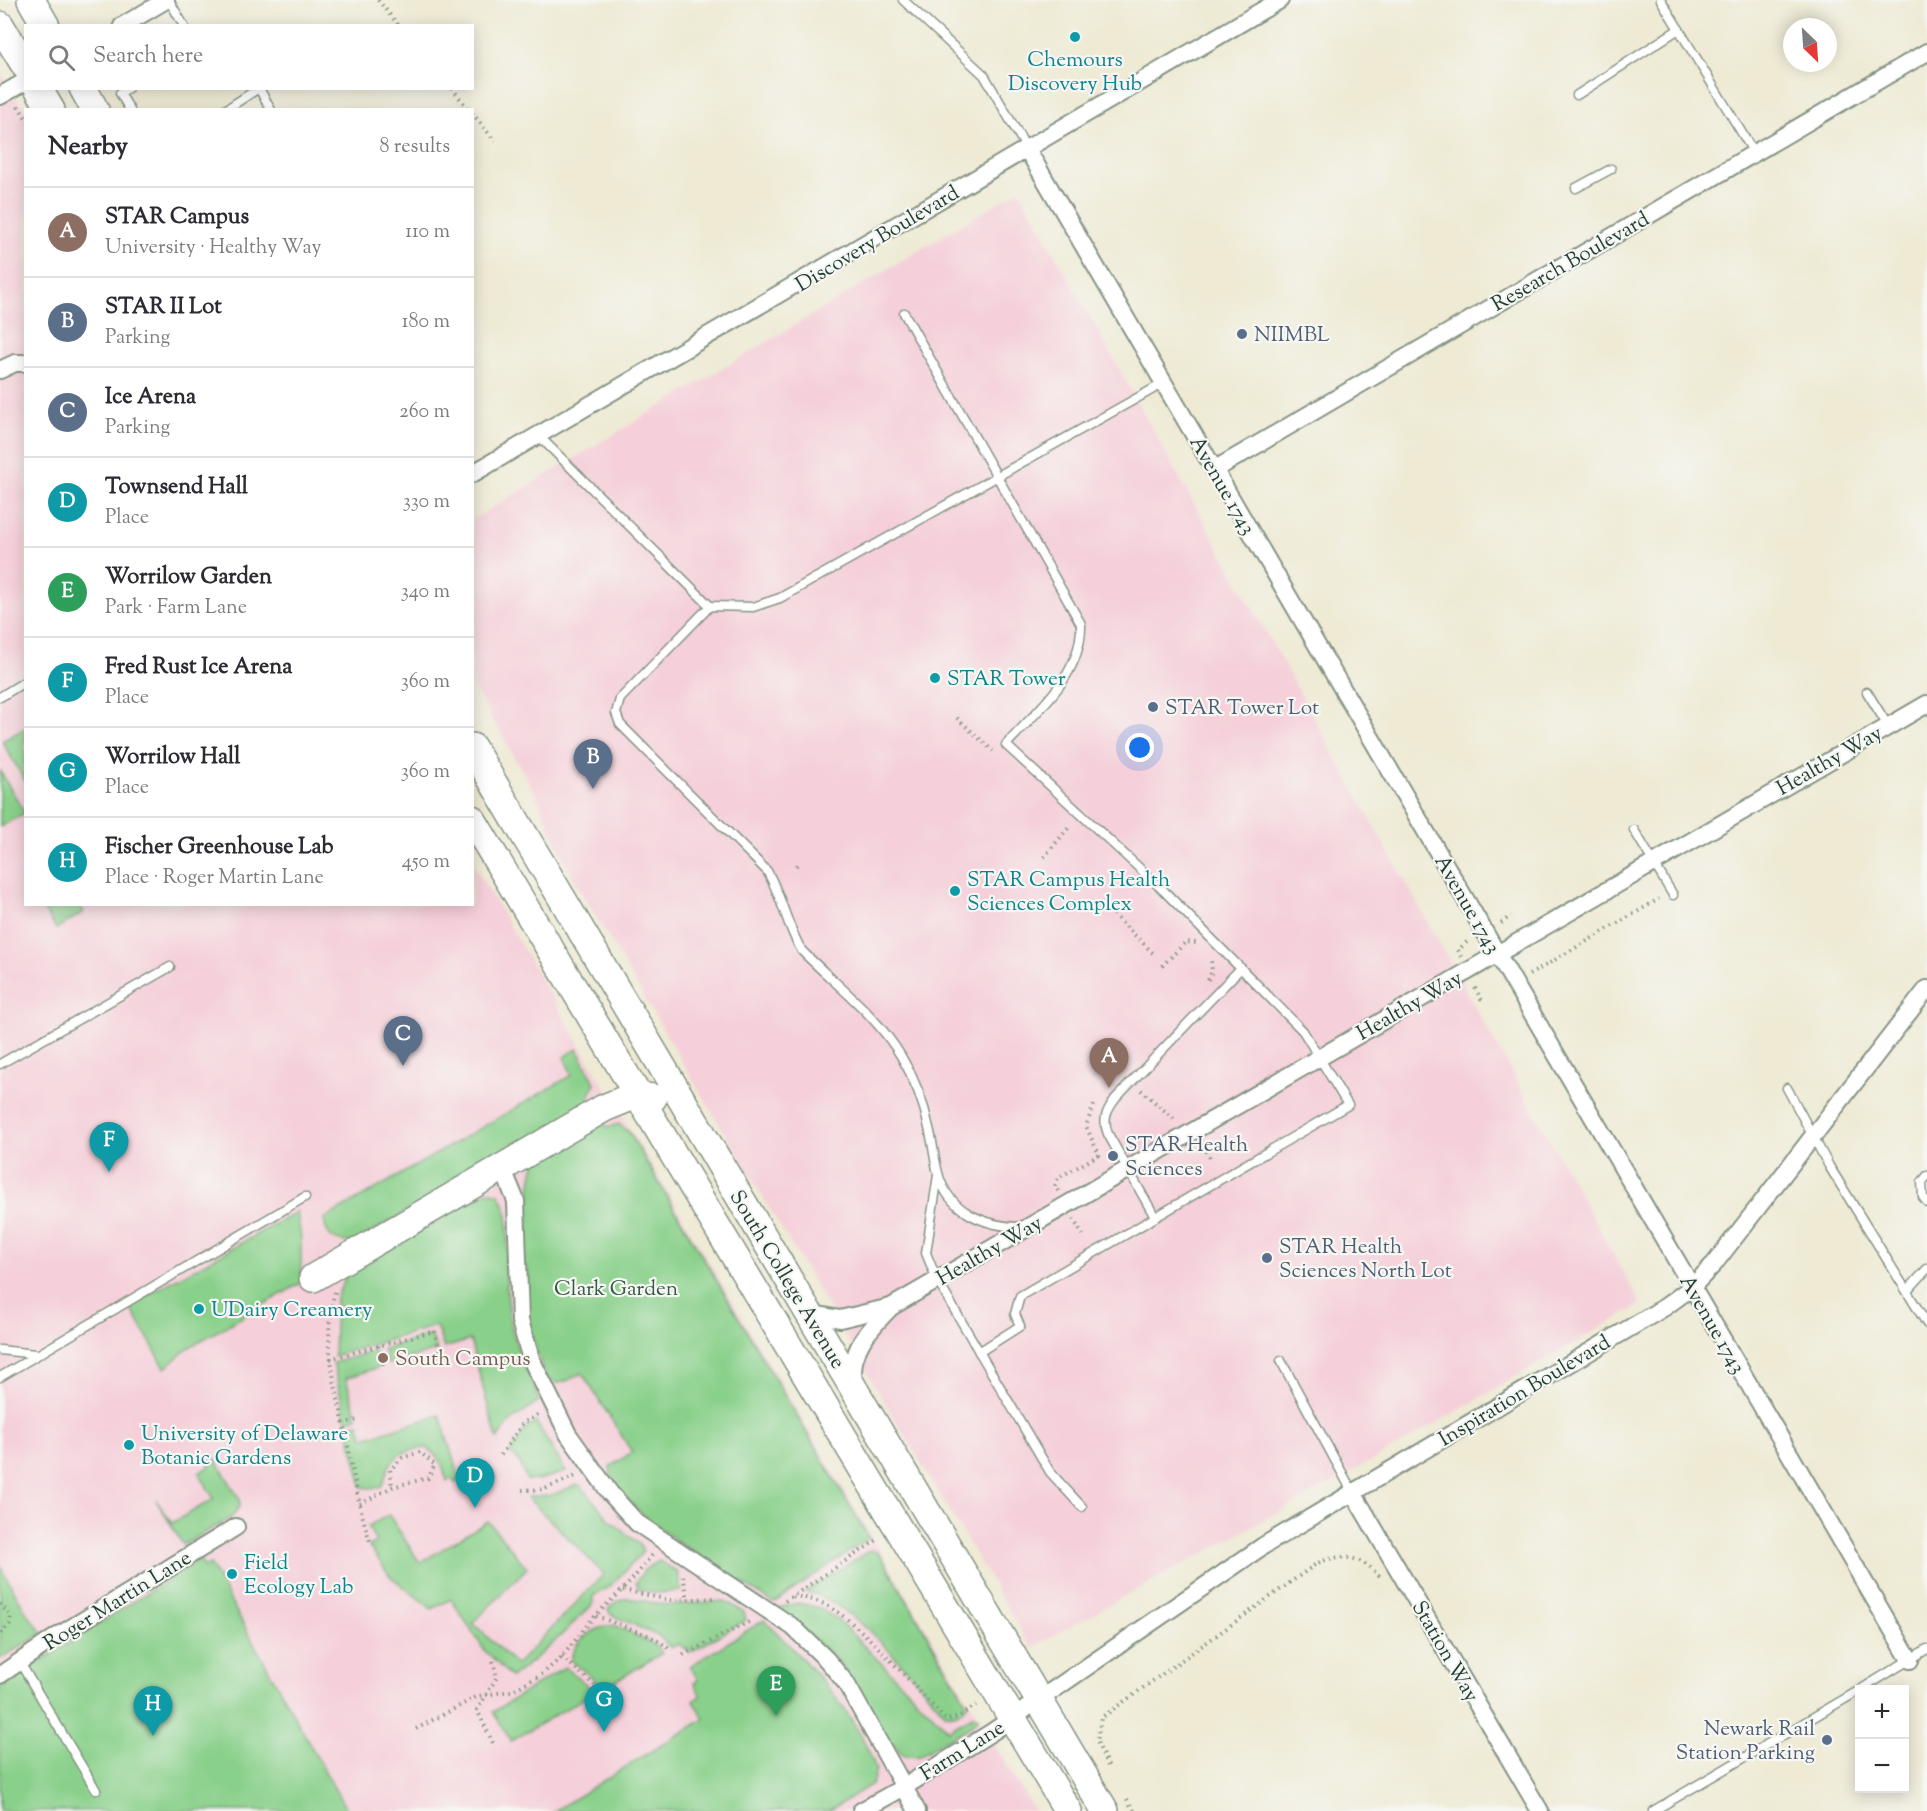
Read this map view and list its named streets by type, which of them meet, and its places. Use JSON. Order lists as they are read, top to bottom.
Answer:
{
  "streets": {
    "main road": ["South College Avenue"],
    "street": [
      "Discovery Boulevard",
      "Research Boulevard",
      "Avenue 1743",
      "Healthy Way",
      "Inspiration Boulevard",
      "Roger Martin Lane",
      "Station Way",
      "Farm Lane"
    ]
  },
  "crossings": [
    ["Discovery Boulevard", "Avenue 1743"],
    ["Research Boulevard", "Avenue 1743"],
    ["Avenue 1743", "Healthy Way"],
    ["Avenue 1743", "Inspiration Boulevard"],
    ["Healthy Way", "South College Avenue"],
    ["South College Avenue", "Inspiration Boulevard"],
    ["South College Avenue", "Farm Lane"],
    ["Inspiration Boulevard", "Station Way"],
    ["Inspiration Boulevard", "Farm Lane"]
  ],
  "parks": ["Clark Garden"],
  "places": [
    "Chemours Discovery Hub",
    "NIIMBL",
    "STAR Tower",
    "STAR Tower Lot",
    "STAR Campus Health Sciences Complex",
    "STAR Health Sciences",
    "STAR Health Sciences North Lot",
    "UDairy Creamery",
    "South Campus",
    "University of Delaware Botanic Gardens",
    "Field Ecology Lab",
    "Newark Rail Station Parking"
  ],
  "north": "bottom right",
  "page": {
    "search": "Search here",
    "heading": ["Nearby", "8 results"],
    "list": [
      {
        "mark": "A",
        "name": "STAR Campus",
        "note": "University · Healthy Way",
        "value": "110 m"
      },
      {
        "mark": "B",
        "name": "STAR II Lot",
        "note": "Parking",
        "value": "180 m"
      },
      {
        "mark": "C",
        "name": "Ice Arena",
        "note": "Parking",
        "value": "260 m"
      },
      {
        "mark": "D",
        "name": "Townsend Hall",
        "note": "Place",
        "value": "330 m"
      },
      {
        "mark": "E",
        "name": "Worrilow Garden",
        "note": "Park · Farm Lane",
        "value": "340 m"
      },
      {
        "mark": "F",
        "name": "Fred Rust Ice Arena",
        "note": "Place",
        "value": "360 m"
      },
      {
        "mark": "G",
        "name": "Worrilow Hall",
        "note": "Place",
        "value": "360 m"
      },
      {
        "mark": "H",
        "name": "Fischer Greenhouse Lab",
        "note": "Place · Roger Martin Lane",
        "value": "450 m"
      }
    ],
    "pins": [
      "B",
      "C",
      "A",
      "F",
      "D",
      "E",
      "G",
      "H"
    ],
    "map_buttons": ["+", "−"]
  }
}
